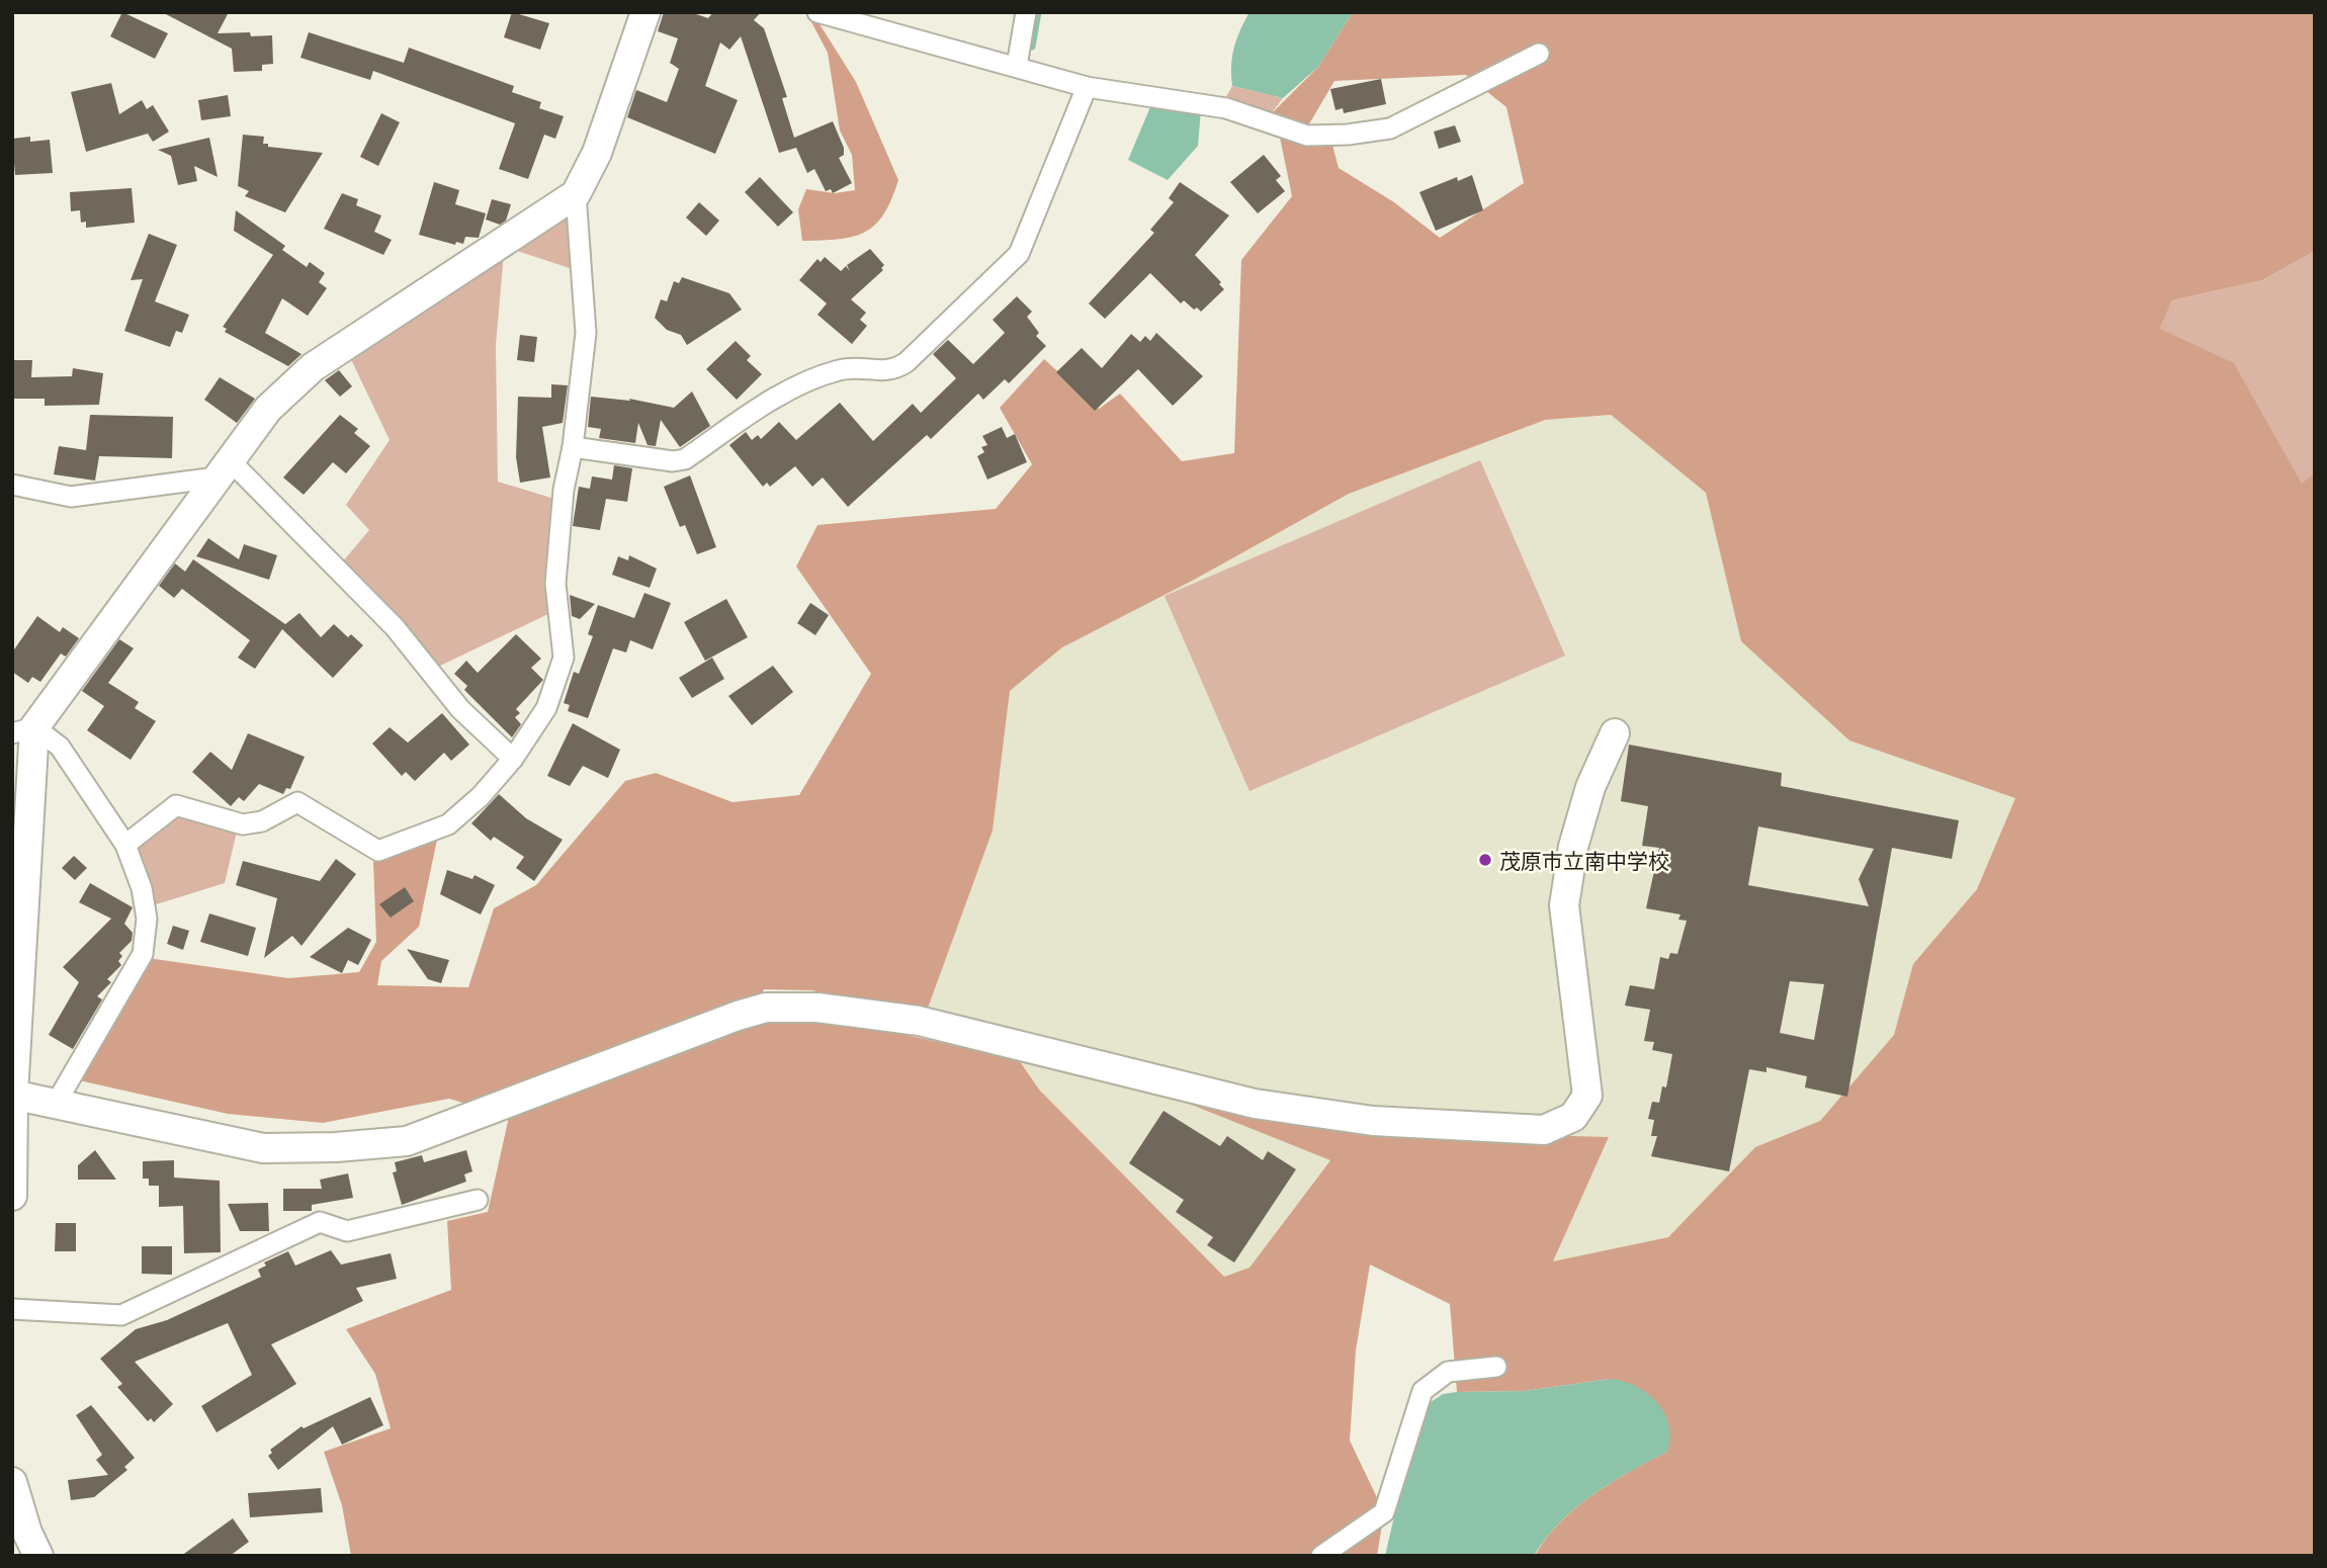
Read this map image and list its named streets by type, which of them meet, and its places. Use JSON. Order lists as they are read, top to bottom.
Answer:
{
  "places": ["茂原市立南中学校"]
}
